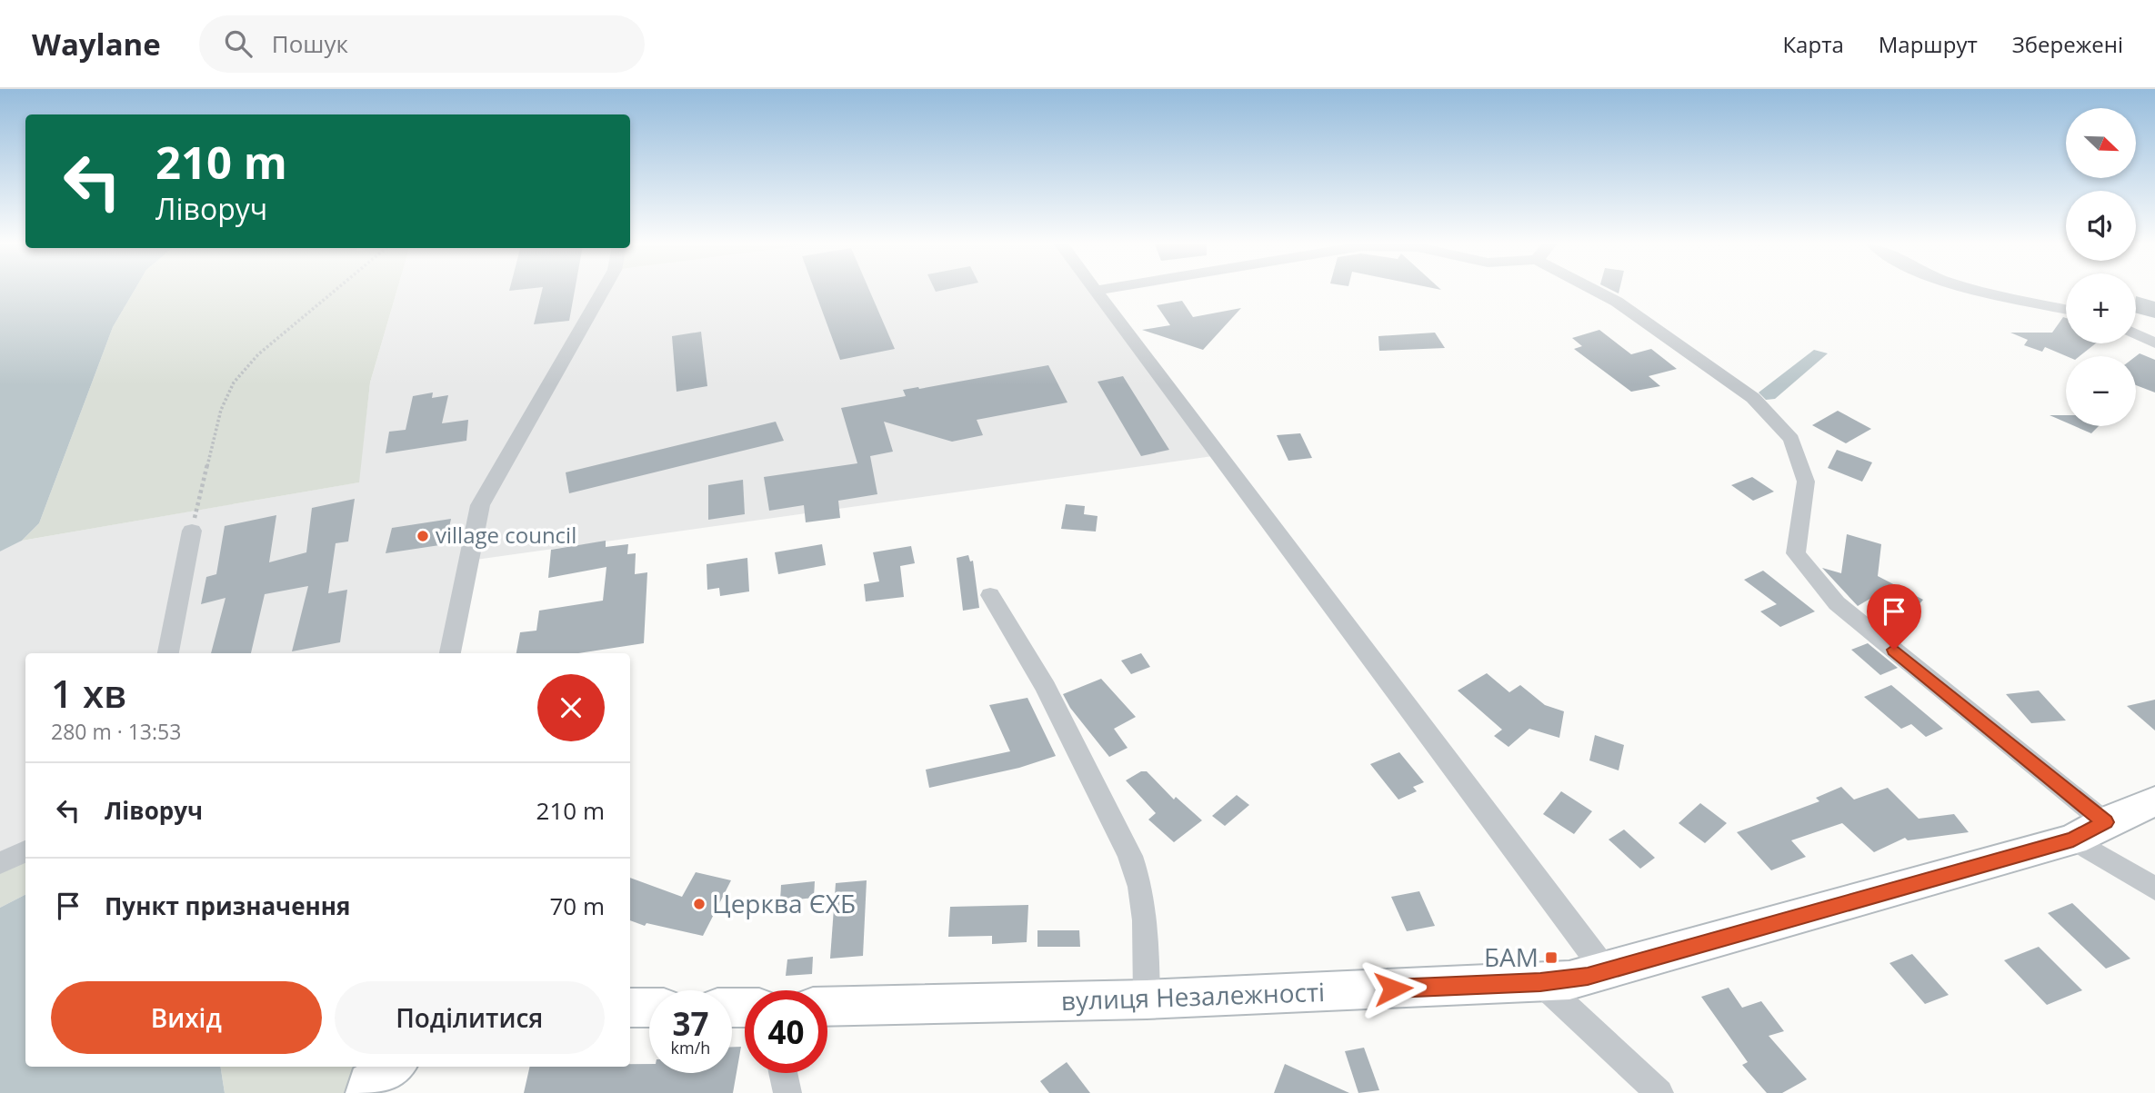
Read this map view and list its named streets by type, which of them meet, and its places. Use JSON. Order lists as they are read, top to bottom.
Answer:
{
  "streets": {
    "street": ["вулиця Незалежності"]
  },
  "places": {
    "other": ["village council", "Церква ЄХБ"],
    "transit": ["БАМ"]
  },
  "north": "bottom right",
  "page": {
    "header": "Waylane",
    "search": "Пошук",
    "nav": ["Карта", "Маршрут", "Збережені"],
    "map_buttons": ["+", "−"],
    "turn": ["210 m", "Ліворуч"],
    "heading": ["1 хв", "280 m · 13:53"],
    "list": [
      {
        "name": "Ліворуч",
        "value": "210 m"
      },
      {
        "name": "Пункт призначення",
        "value": "70 m"
      }
    ],
    "buttons": ["Вихід", "Поділитися"],
    "speed": "37 km/h",
    "limit": "40"
  }
}
